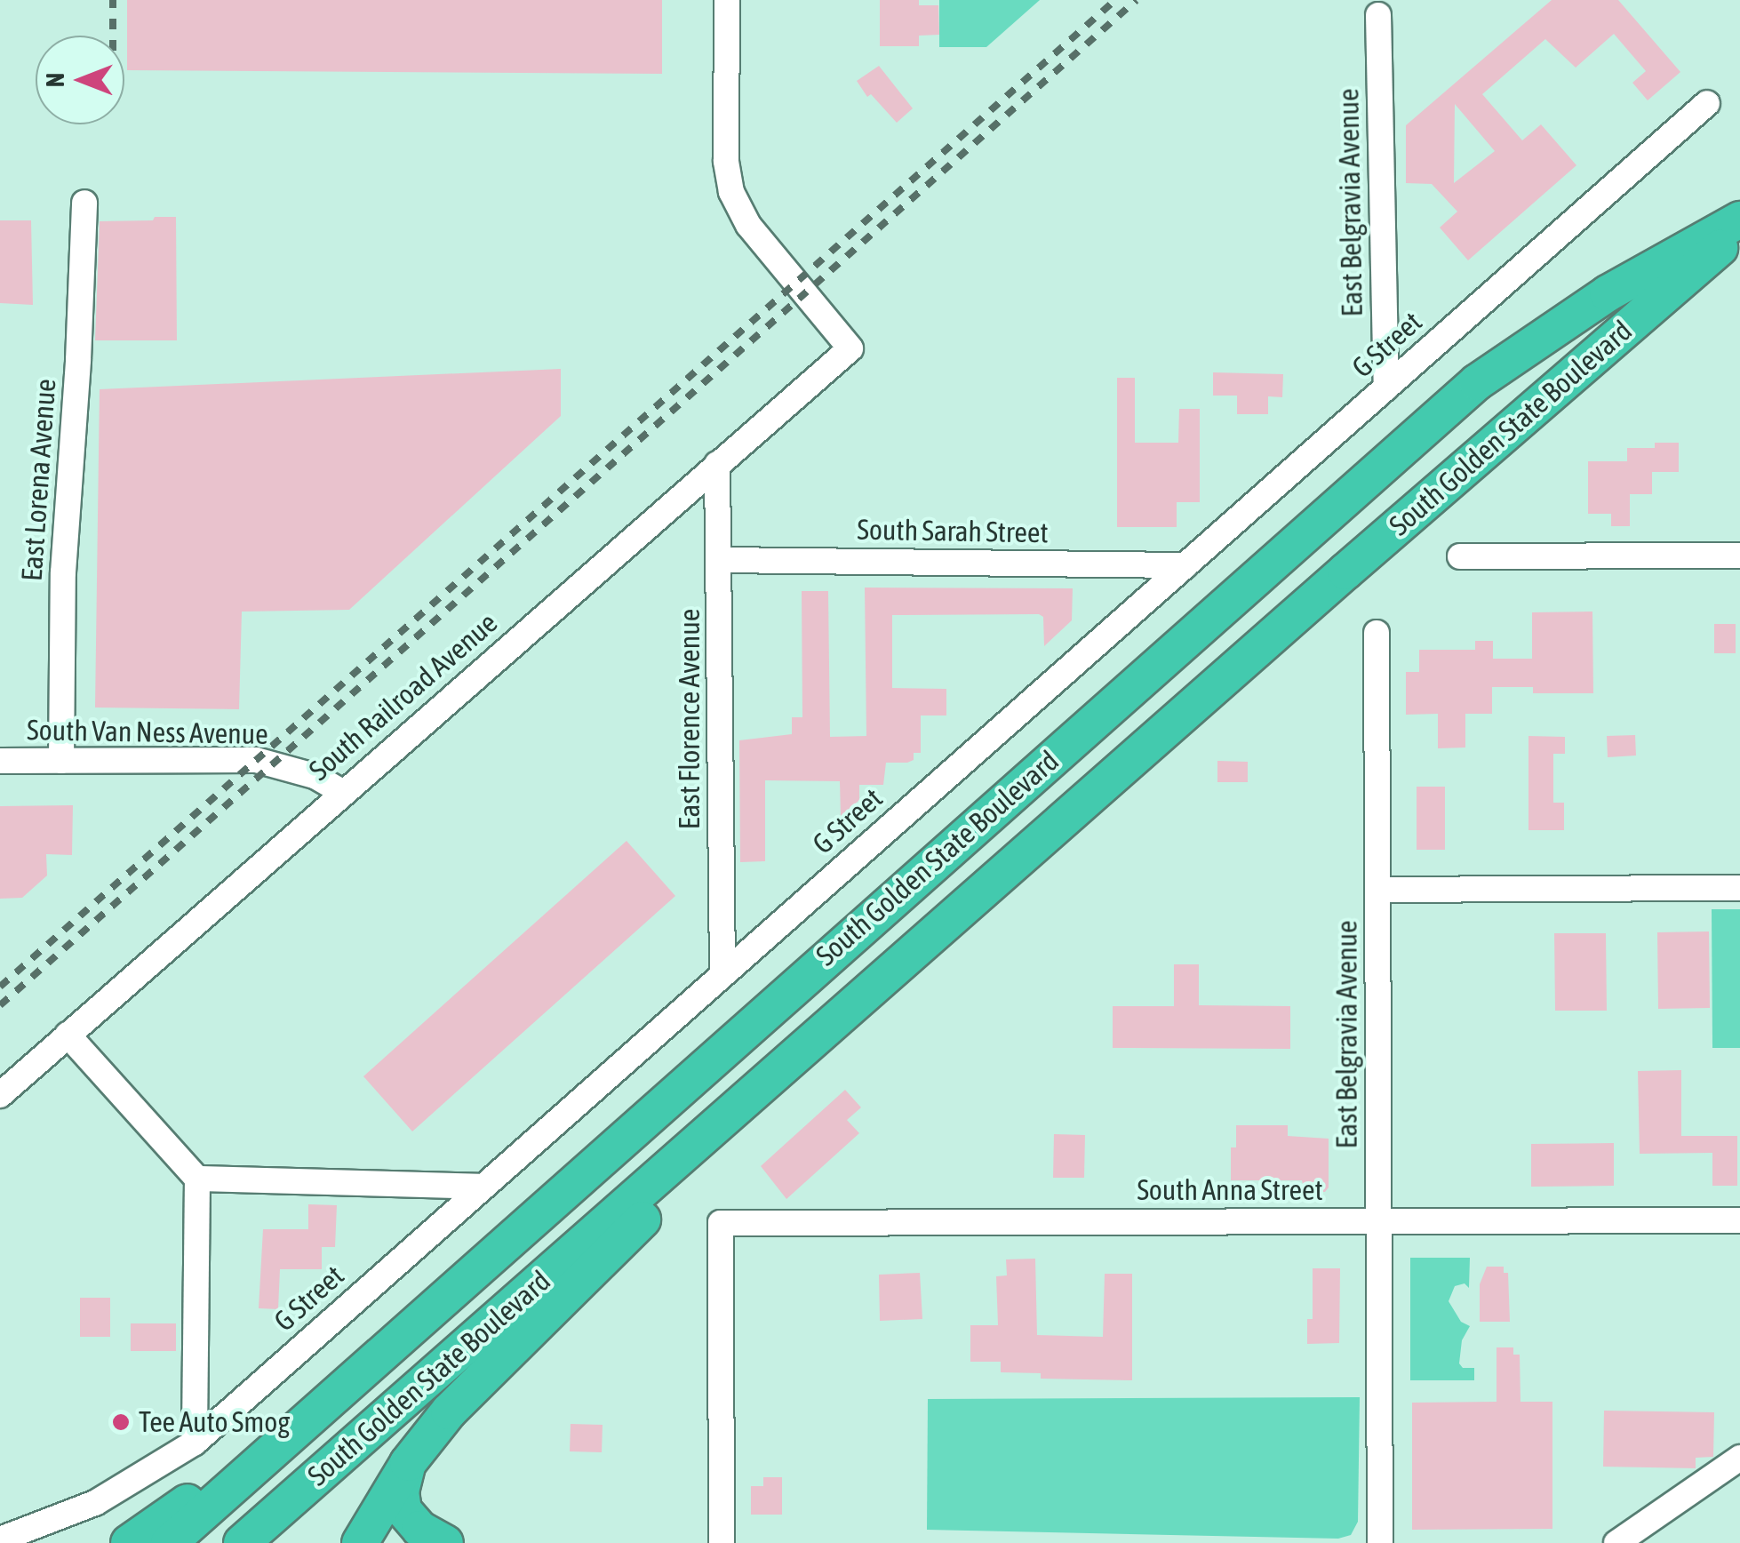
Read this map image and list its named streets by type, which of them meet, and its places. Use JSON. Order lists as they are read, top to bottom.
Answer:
{
  "streets": {
    "highway": ["South Golden State Boulevard"],
    "street": [
      "East Belgravia Avenue",
      "G Street",
      "East Lorena Avenue",
      "South Sarah Street",
      "South Railroad Avenue",
      "East Florence Avenue",
      "South Van Ness Avenue",
      "South Anna Street"
    ]
  },
  "crossings": [
    ["East Belgravia Avenue", "G Street"],
    ["East Belgravia Avenue", "South Anna Street"],
    ["G Street", "South Sarah Street"],
    ["G Street", "East Florence Avenue"],
    ["East Lorena Avenue", "South Van Ness Avenue"],
    ["South Sarah Street", "East Florence Avenue"],
    ["South Railroad Avenue", "East Florence Avenue"],
    ["South Railroad Avenue", "South Van Ness Avenue"]
  ],
  "places": ["Tee Auto Smog"],
  "north": "left"
}
